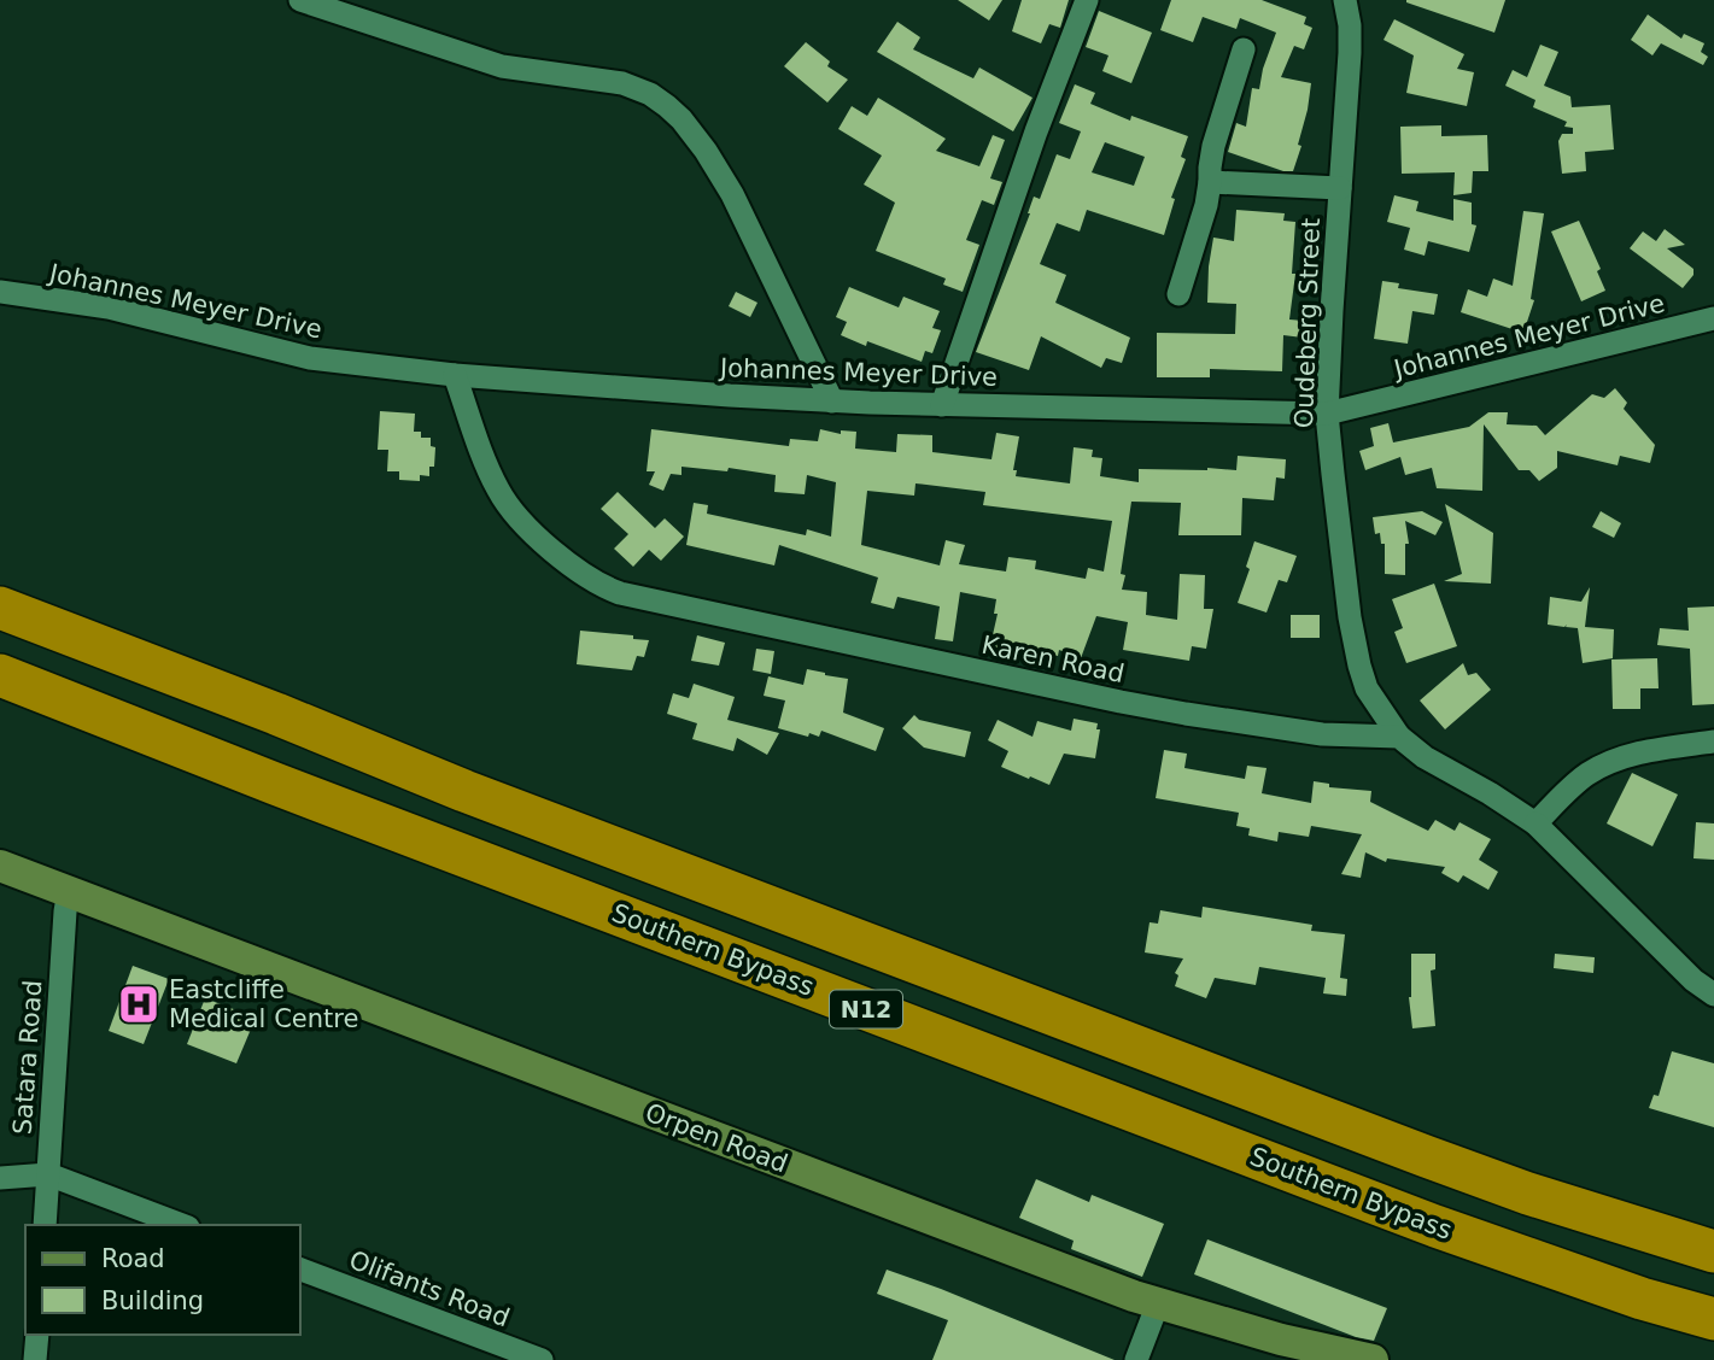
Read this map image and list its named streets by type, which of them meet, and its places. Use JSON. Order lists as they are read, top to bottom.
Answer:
{
  "streets": {
    "highway": ["Southern Bypass", "N12"],
    "street": [
      "Johannes Meyer Drive",
      "Oudeberg Street",
      "Karen Road",
      "Satara Road",
      "Orpen Road",
      "Olifants Road"
    ]
  },
  "crossings": [
    ["Johannes Meyer Drive", "Oudeberg Street"],
    ["Johannes Meyer Drive", "Karen Road"],
    ["Oudeberg Street", "Karen Road"],
    ["Satara Road", "Orpen Road"]
  ],
  "places": {
    "hospital": ["Eastcliffe Medical Centre"]
  },
  "legend": ["Road", "Building"]
}
